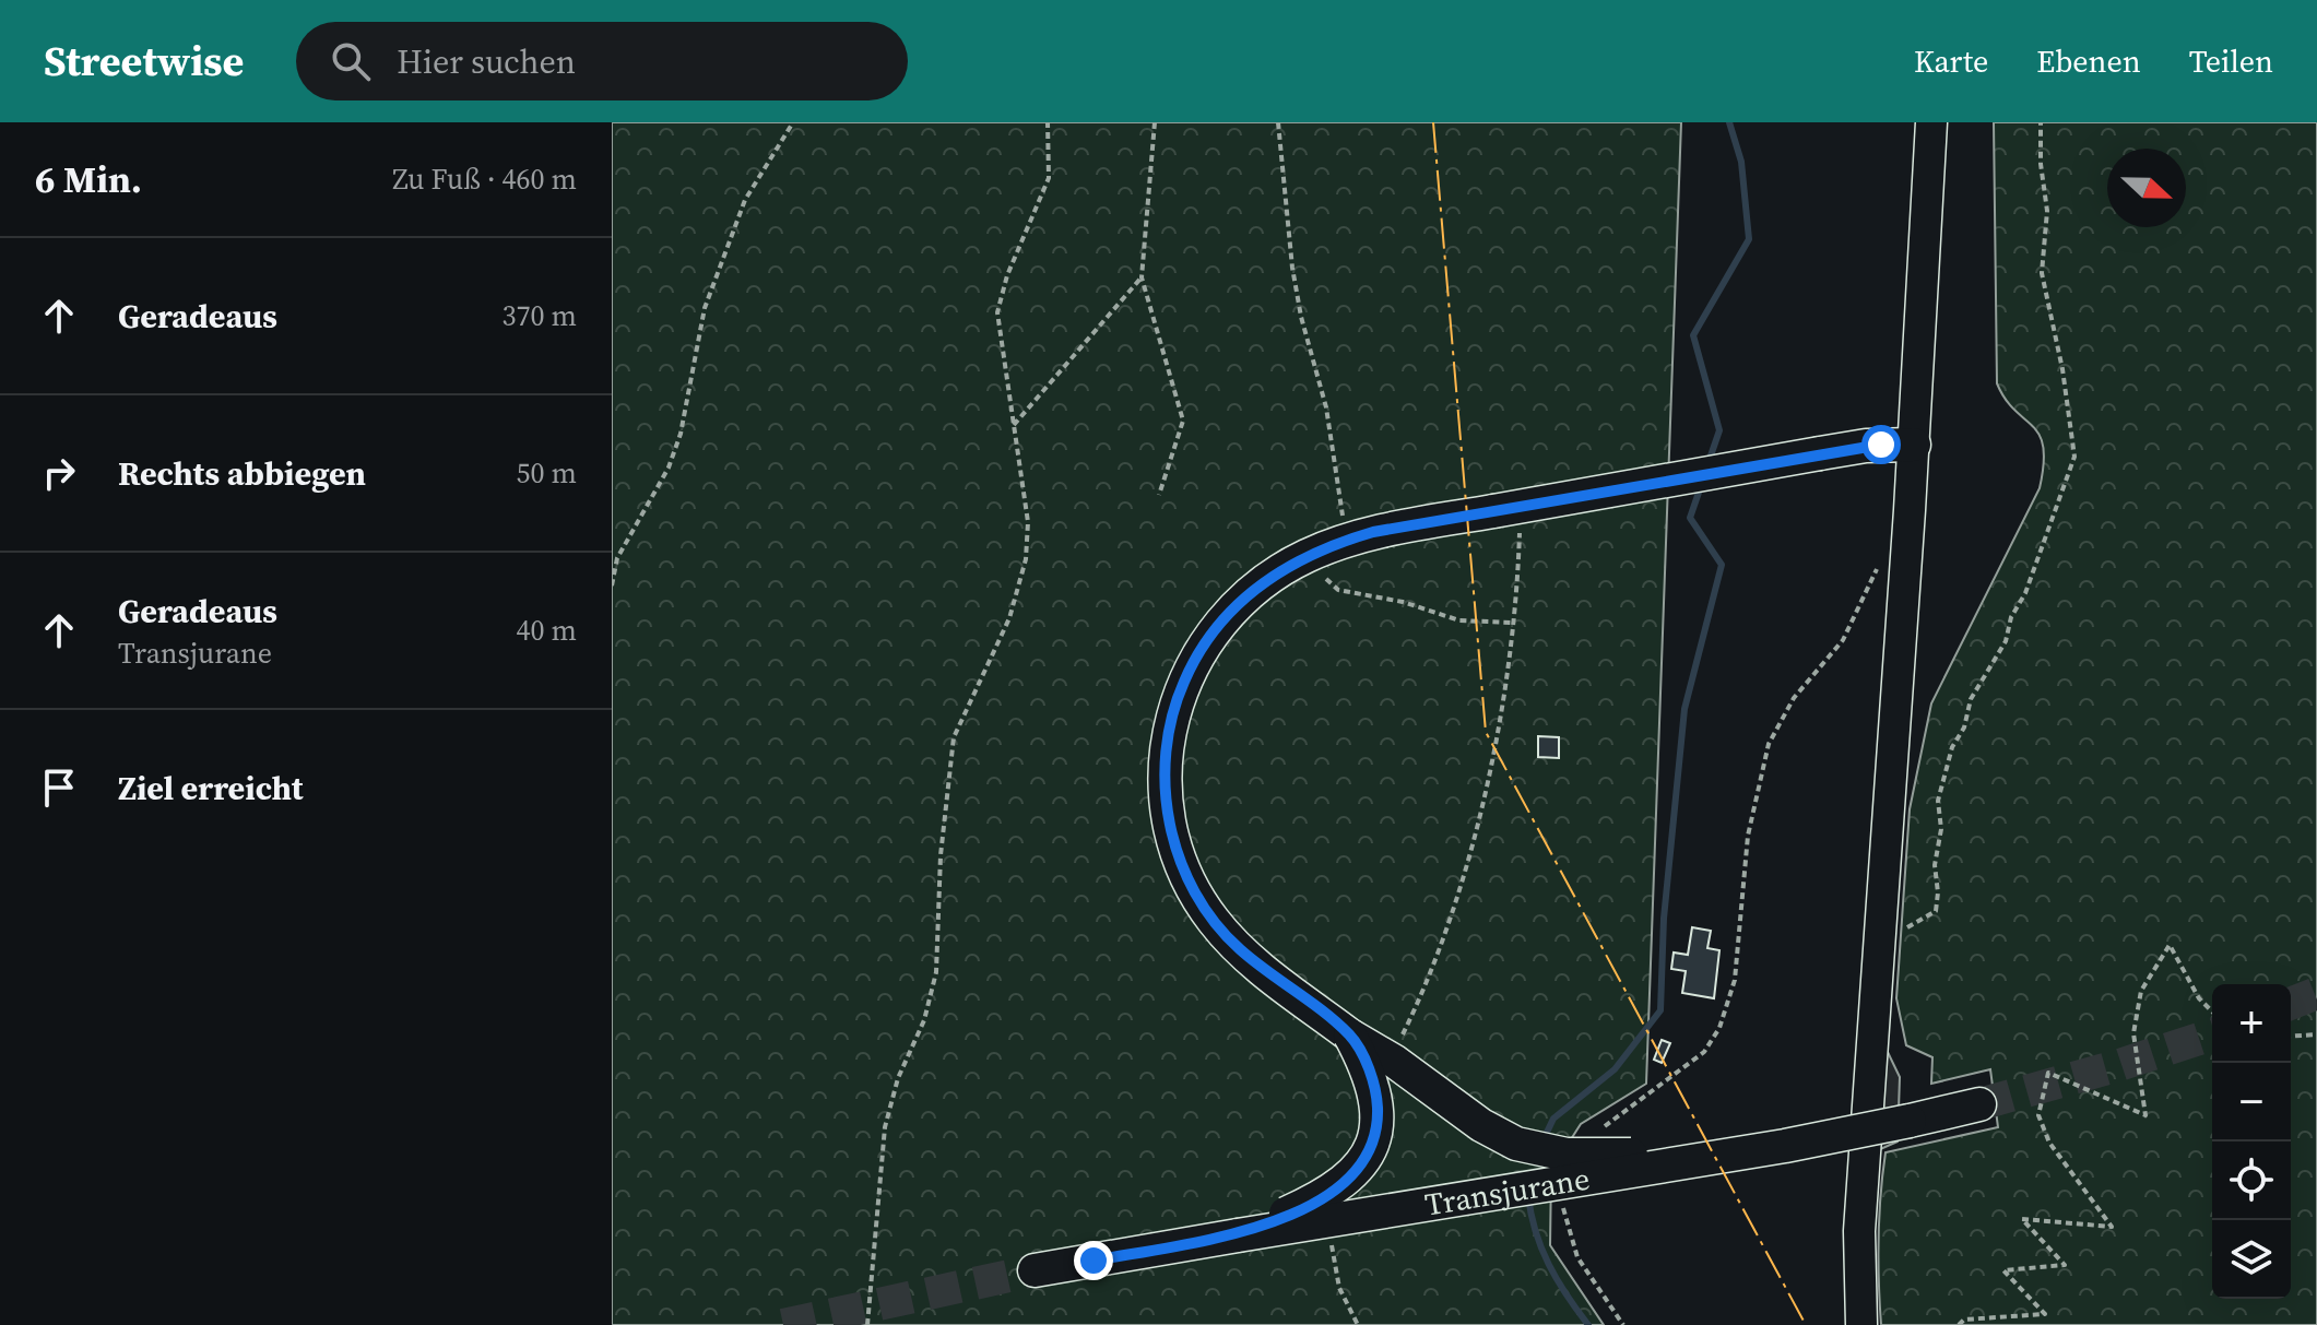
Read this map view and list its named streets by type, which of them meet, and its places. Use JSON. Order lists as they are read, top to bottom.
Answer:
{
  "streets": {
    "main road": ["Transjurane"]
  },
  "north": "right",
  "page": {
    "header": "Streetwise",
    "search": "Hier suchen",
    "nav": ["Karte", "Ebenen", "Teilen"],
    "heading": ["6 Min.", "Zu Fuß · 460 m"],
    "list": [
      ["Geradeaus", "370 m"],
      ["Rechts abbiegen", "50 m"],
      ["Geradeaus", "Transjurane", "40 m"],
      "Ziel erreicht"
    ],
    "map_buttons": ["+", "−"]
  }
}
